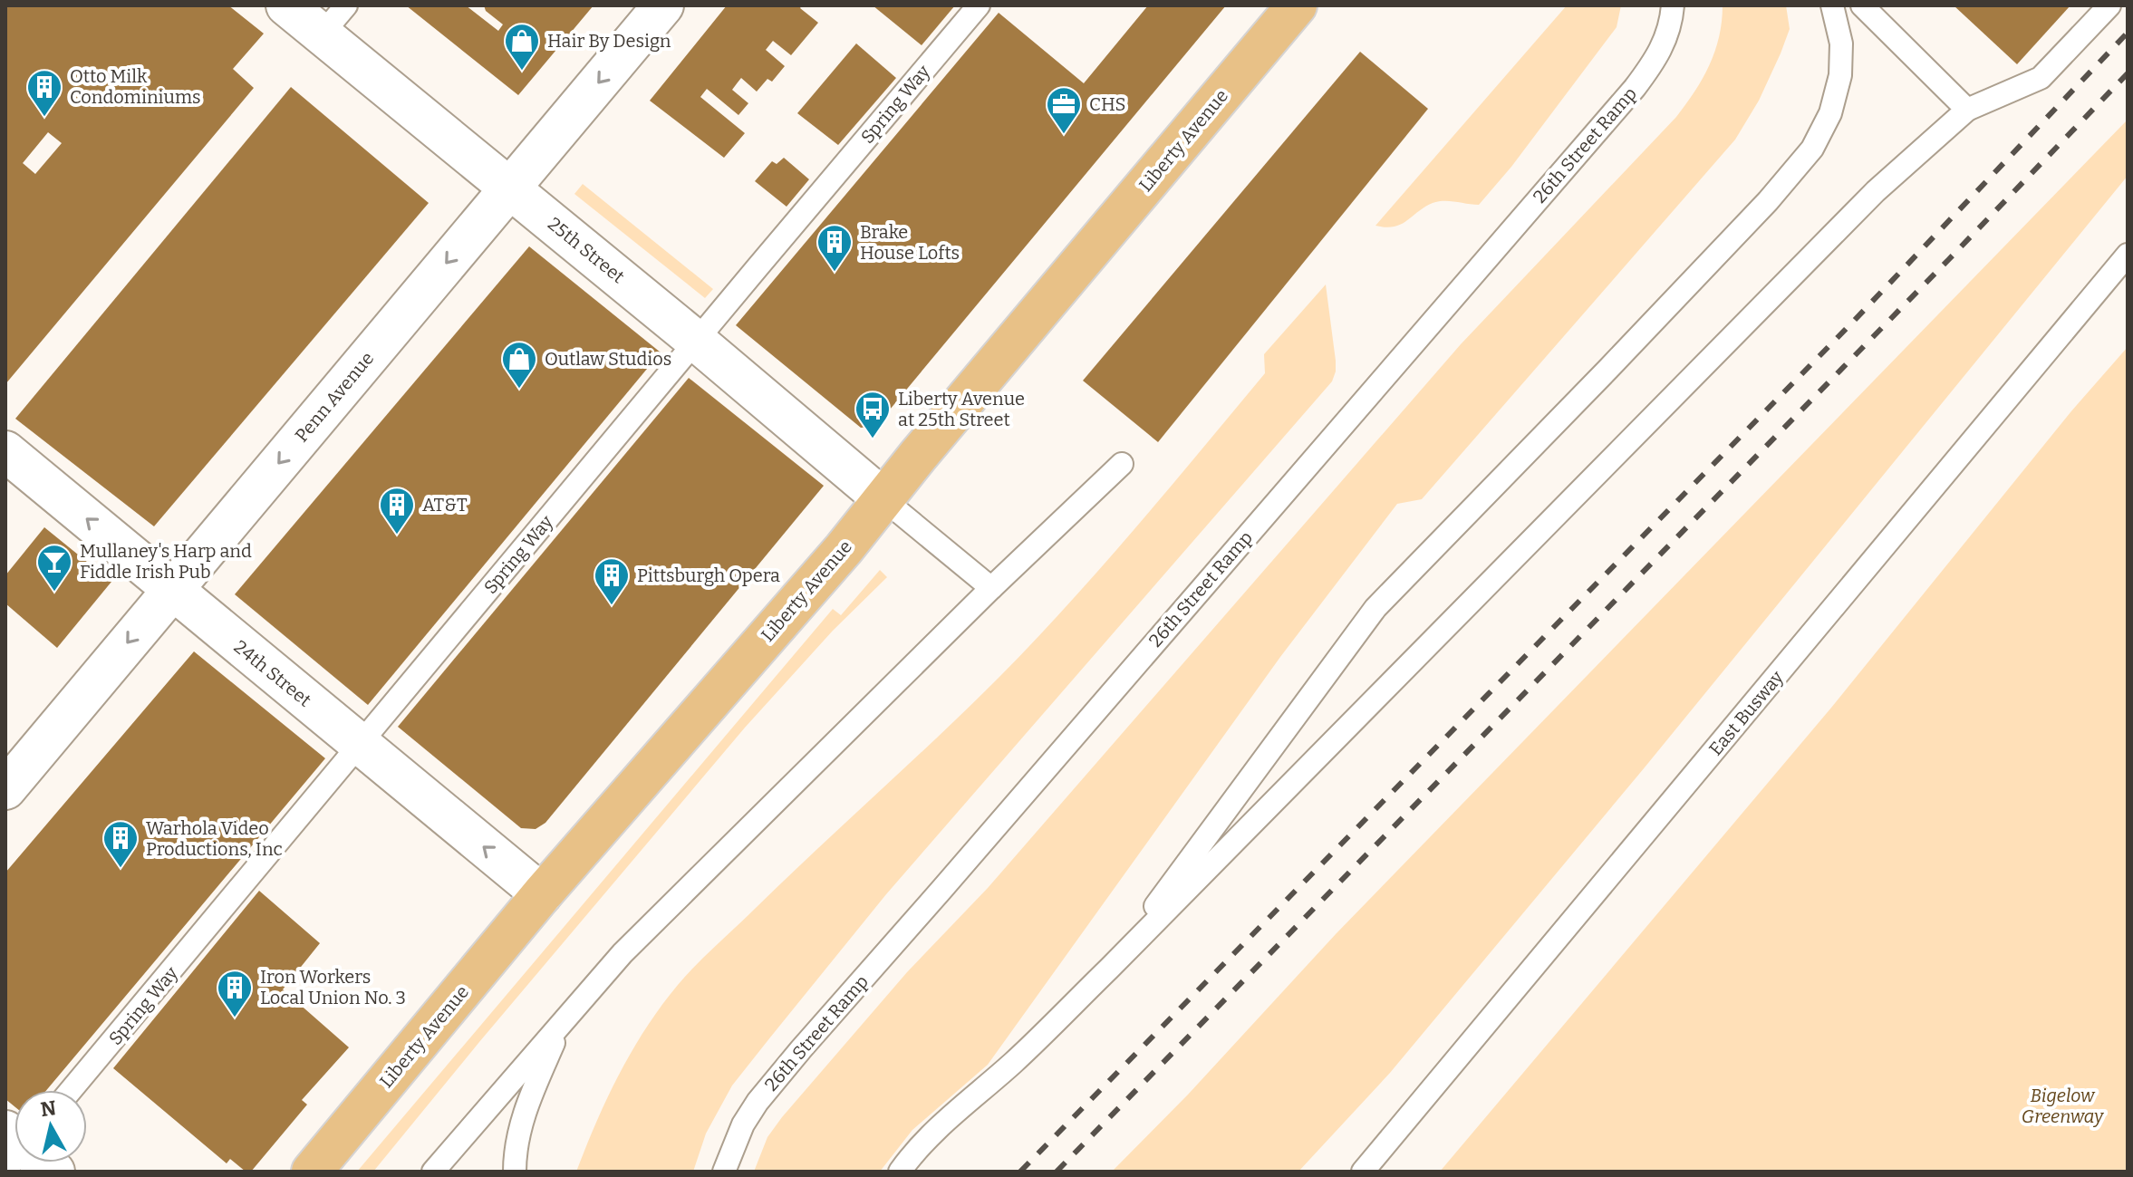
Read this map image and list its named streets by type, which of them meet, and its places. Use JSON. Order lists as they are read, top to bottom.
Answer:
{
  "streets": {
    "main road": ["Liberty Avenue"],
    "street": ["25th Street", "Penn Avenue", "24th Street"],
    "lane": ["Spring Way", "26th Street Ramp", "East Busway"]
  },
  "crossings": [
    ["Spring Way", "25th Street"],
    ["Spring Way", "24th Street"],
    ["Liberty Avenue", "25th Street"],
    ["Liberty Avenue", "24th Street"],
    ["25th Street", "Penn Avenue"],
    ["Penn Avenue", "24th Street"]
  ],
  "one_way": ["Penn Avenue", "24th Street"],
  "parks": ["Bigelow Greenway"],
  "places": {
    "shop": ["Hair By Design", "Outlaw Studios"],
    "building": [
      "Otto Milk Condominiums",
      "Brake House Lofts",
      "AT&T",
      "Pittsburgh Opera",
      "Warhola Video Productions, Inc",
      "Iron Workers Local Union No. 3"
    ],
    "office": ["CHS"],
    "bus stop": ["Liberty Avenue at 25th Street"],
    "bar": ["Mullaney's Harp and Fiddle Irish Pub"]
  },
  "north": "top"
}
